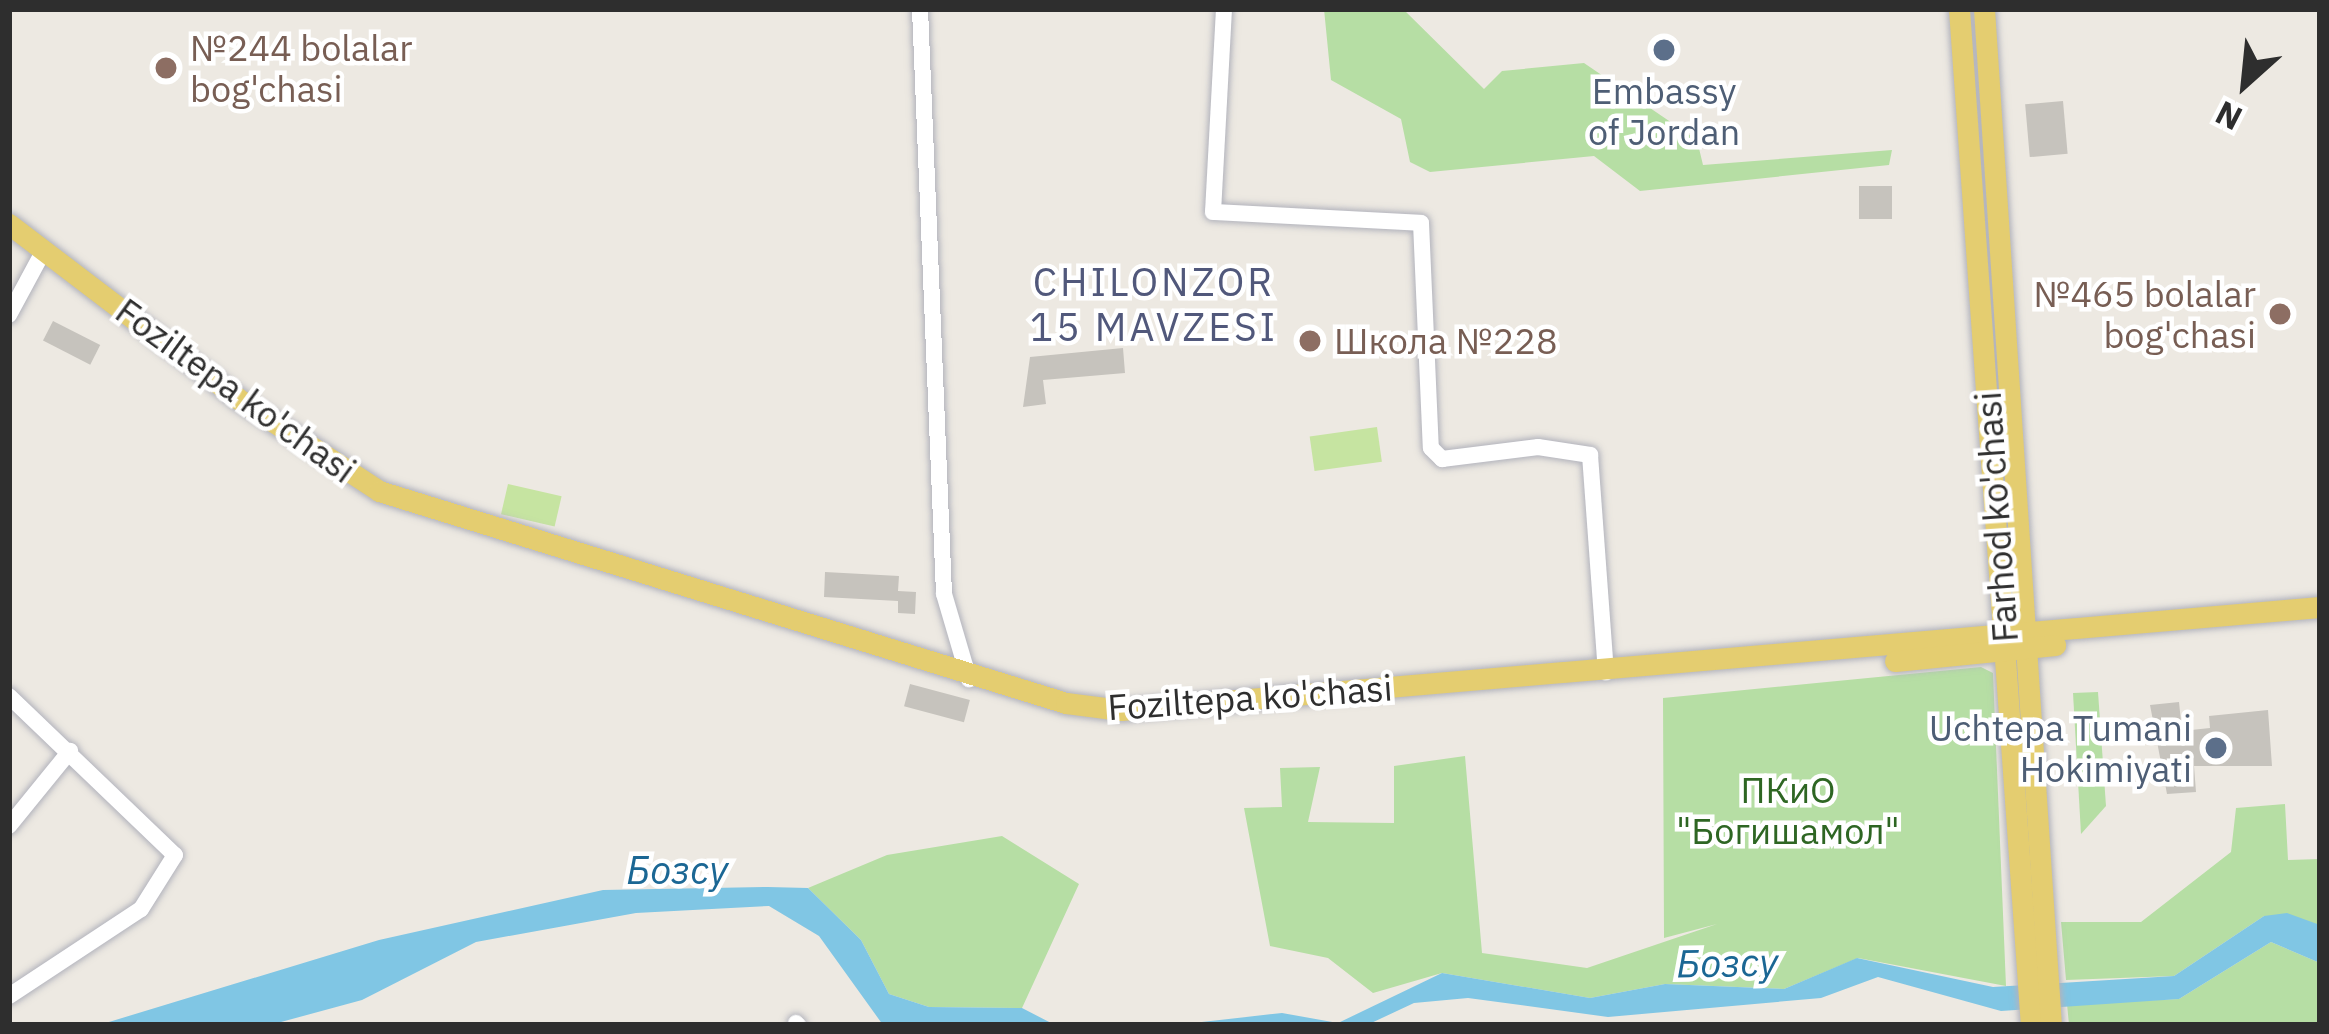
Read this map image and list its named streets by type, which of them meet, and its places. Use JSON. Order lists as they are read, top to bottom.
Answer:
{
  "streets": {
    "main road": ["Foziltepa ko'chasi", "Farhod ko'chasi"]
  },
  "crossings": [
    ["Foziltepa ko'chasi", "Farhod ko'chasi"]
  ],
  "districts": ["CHILONZOR 15 MAVZESI"],
  "water": ["Бозсу"],
  "parks": ["ПКиО \"Богишамол\""],
  "places": [
    "Embassy of Jordan",
    "№244 bolalar bog'chasi",
    "№465 bolalar bog'chasi",
    "Школа №228",
    "Uchtepa Tumani Hokimiyati"
  ],
  "north": "bottom left"
}
